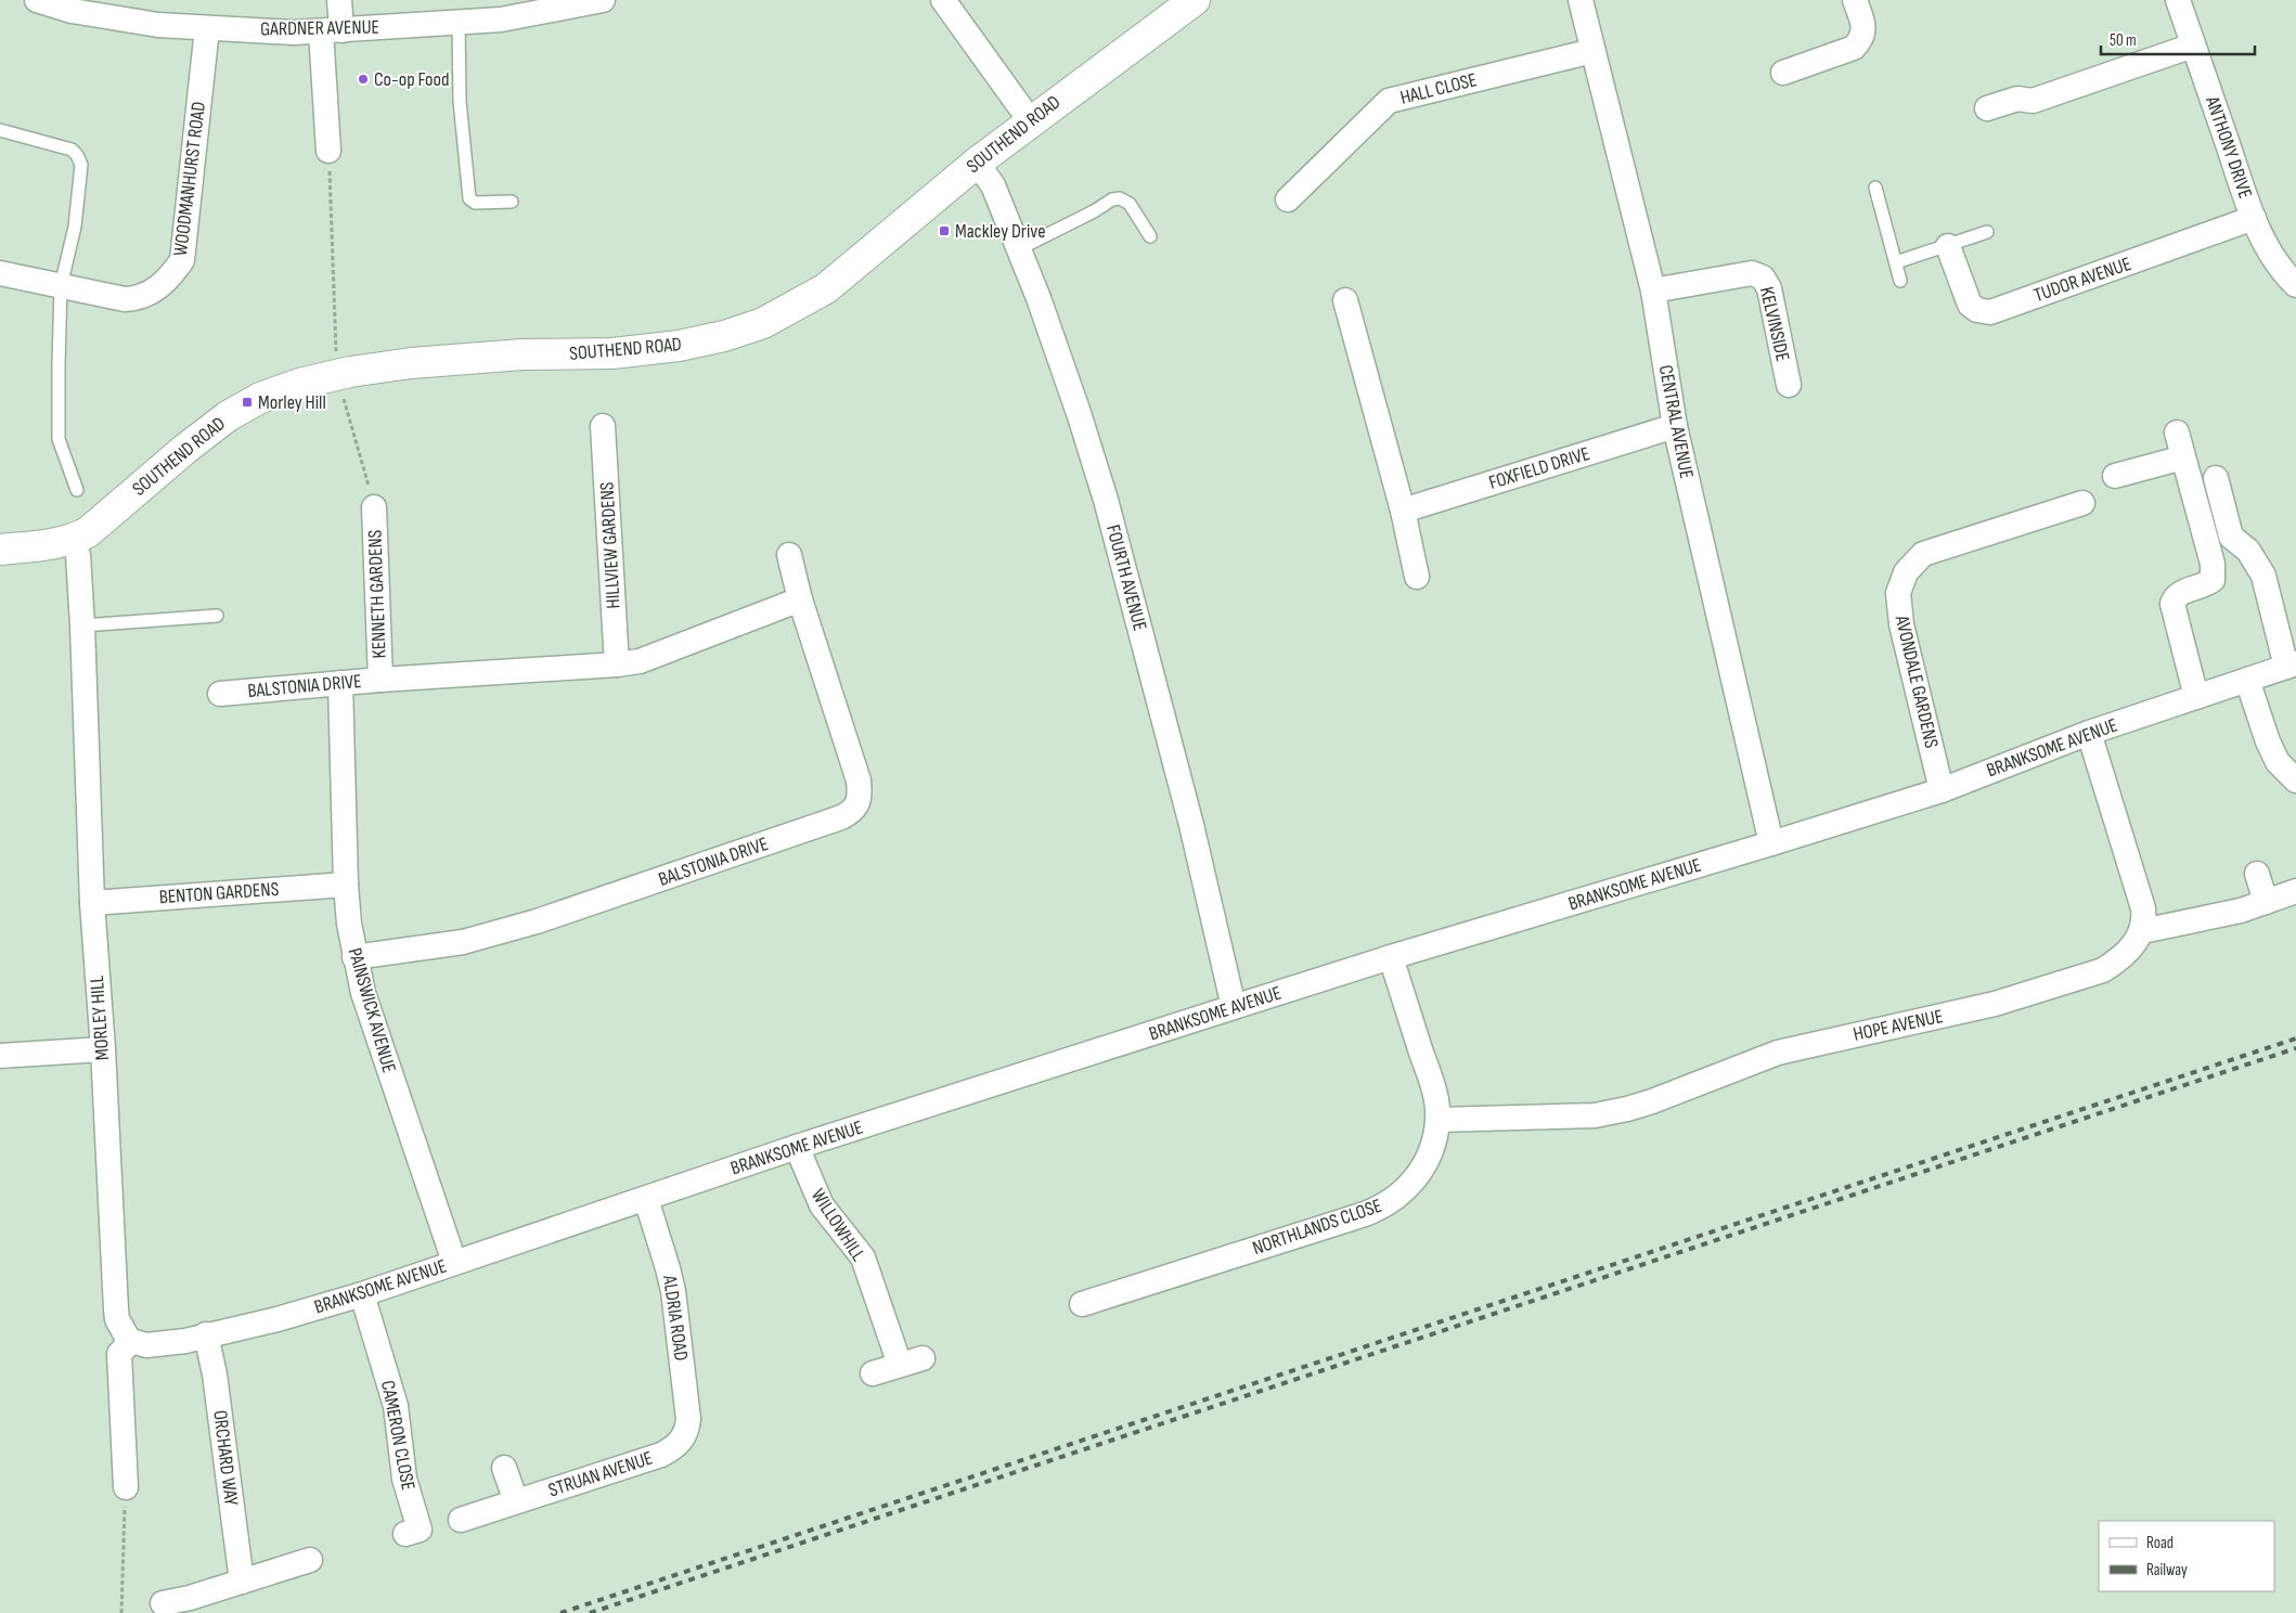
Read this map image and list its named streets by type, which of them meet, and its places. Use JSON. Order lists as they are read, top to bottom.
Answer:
{
  "streets": {
    "street": [
      "GARDNER AVENUE",
      "HALL CLOSE",
      "SOUTHEND ROAD",
      "ANTHONY DRIVE",
      "WOODMANHURST ROAD",
      "TUDOR AVENUE",
      "KELVINSIDE",
      "CENTRAL AVENUE",
      "FOXFIELD DRIVE",
      "HILLVIEW GARDENS",
      "FOURTH AVENUE",
      "KENNETH GARDENS",
      "AVONDALE GARDENS",
      "BALSTONIA DRIVE",
      "BRANKSOME AVENUE",
      "BENTON GARDENS",
      "PAINSWICK AVENUE",
      "MORLEY HILL",
      "HOPE AVENUE",
      "WILLOWHILL",
      "NORTHLANDS CLOSE",
      "ALDRIA ROAD",
      "CAMERON CLOSE",
      "ORCHARD WAY",
      "STRUAN AVENUE"
    ]
  },
  "crossings": [
    ["GARDNER AVENUE", "WOODMANHURST ROAD"],
    ["HALL CLOSE", "CENTRAL AVENUE"],
    ["SOUTHEND ROAD", "FOURTH AVENUE"],
    ["SOUTHEND ROAD", "MORLEY HILL"],
    ["ANTHONY DRIVE", "TUDOR AVENUE"],
    ["KELVINSIDE", "CENTRAL AVENUE"],
    ["CENTRAL AVENUE", "FOXFIELD DRIVE"],
    ["CENTRAL AVENUE", "BRANKSOME AVENUE"],
    ["HILLVIEW GARDENS", "BALSTONIA DRIVE"],
    ["FOURTH AVENUE", "BRANKSOME AVENUE"],
    ["KENNETH GARDENS", "BALSTONIA DRIVE"],
    ["AVONDALE GARDENS", "BRANKSOME AVENUE"],
    ["BALSTONIA DRIVE", "PAINSWICK AVENUE"],
    ["BRANKSOME AVENUE", "PAINSWICK AVENUE"],
    ["BRANKSOME AVENUE", "MORLEY HILL"],
    ["BRANKSOME AVENUE", "WILLOWHILL"],
    ["BRANKSOME AVENUE", "NORTHLANDS CLOSE"],
    ["BRANKSOME AVENUE", "ALDRIA ROAD"],
    ["BRANKSOME AVENUE", "CAMERON CLOSE"],
    ["BRANKSOME AVENUE", "ORCHARD WAY"],
    ["BENTON GARDENS", "PAINSWICK AVENUE"],
    ["BENTON GARDENS", "MORLEY HILL"],
    ["HOPE AVENUE", "NORTHLANDS CLOSE"],
    ["ALDRIA ROAD", "STRUAN AVENUE"]
  ],
  "places": {
    "other": ["Co-op Food"],
    "transit": ["Mackley Drive", "Morley Hill"]
  },
  "legend": ["Road", "Railway"],
  "scale_bar": "50 m"
}
